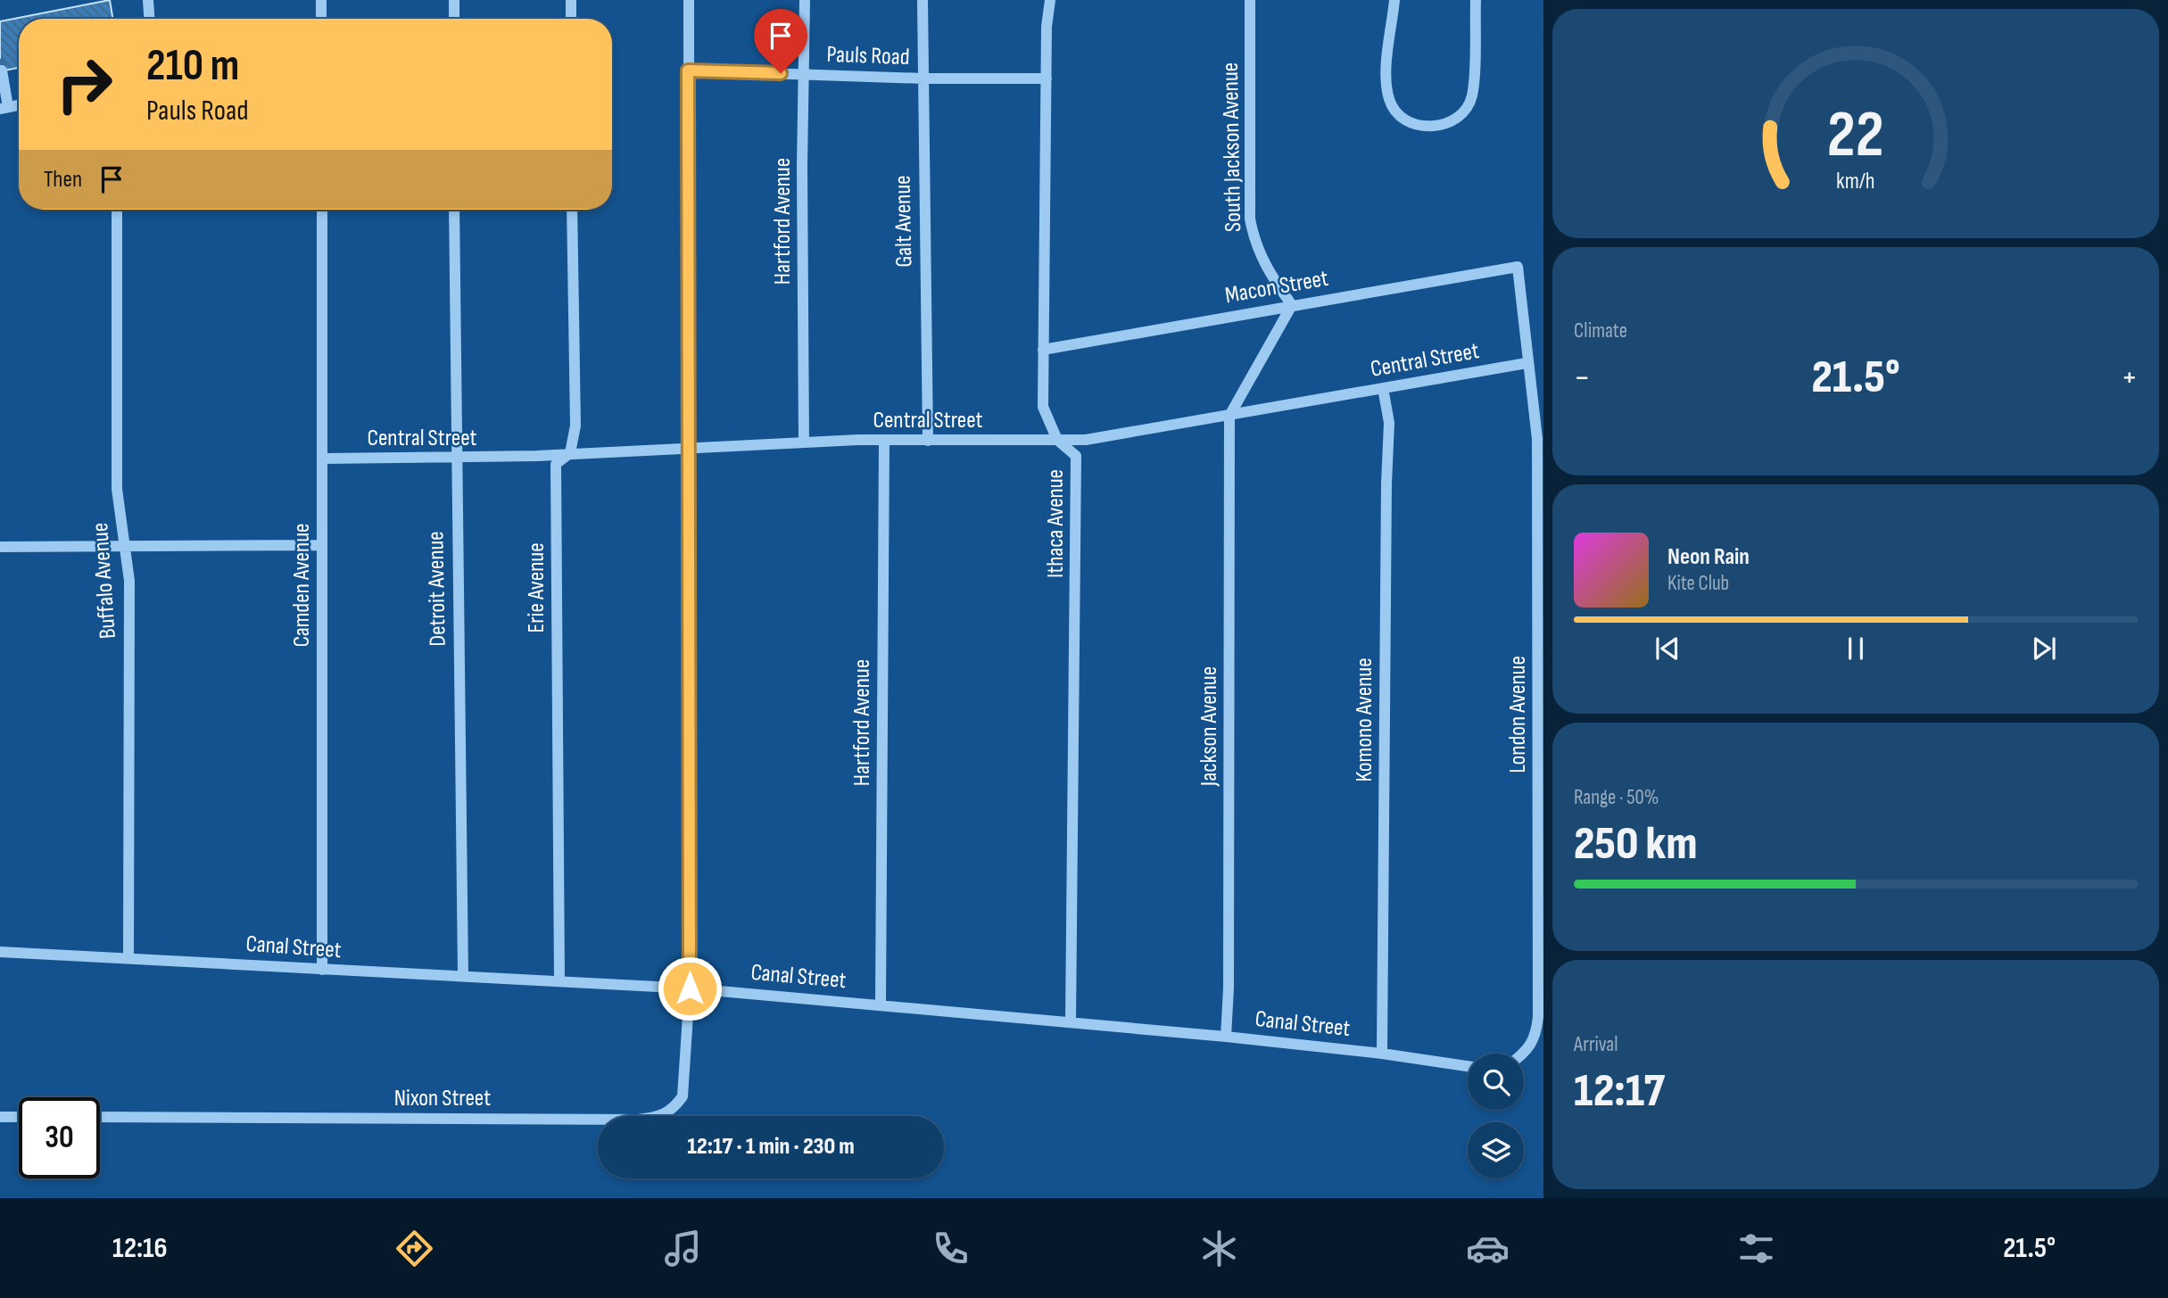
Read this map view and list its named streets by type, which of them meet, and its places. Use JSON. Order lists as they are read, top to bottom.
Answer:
{
  "streets": {
    "street": [
      "Pauls Road",
      "South Jackson Avenue",
      "Hartford Avenue",
      "Galt Avenue",
      "Macon Street",
      "Central Street",
      "Ithaca Avenue",
      "Buffalo Avenue",
      "Camden Avenue",
      "Erie Avenue",
      "Detroit Avenue",
      "London Avenue",
      "Komono Avenue",
      "Jackson Avenue",
      "Canal Street",
      "Nixon Street"
    ]
  },
  "crossings": [
    ["Pauls Road", "Hartford Avenue"],
    ["Pauls Road", "Galt Avenue"],
    ["Pauls Road", "Ithaca Avenue"],
    ["Pauls Road", "Nixon Street"],
    ["South Jackson Avenue", "Macon Street"],
    ["Hartford Avenue", "Central Street"],
    ["Hartford Avenue", "Canal Street"],
    ["Galt Avenue", "Central Street"],
    ["Macon Street", "Ithaca Avenue"],
    ["Macon Street", "London Avenue"],
    ["Central Street", "Ithaca Avenue"],
    ["Central Street", "Camden Avenue"],
    ["Central Street", "Erie Avenue"],
    ["Central Street", "Detroit Avenue"],
    ["Central Street", "London Avenue"],
    ["Central Street", "Komono Avenue"],
    ["Central Street", "Jackson Avenue"],
    ["Central Street", "Nixon Street"],
    ["Ithaca Avenue", "Canal Street"],
    ["Buffalo Avenue", "Canal Street"],
    ["Camden Avenue", "Canal Street"],
    ["Erie Avenue", "Canal Street"],
    ["Detroit Avenue", "Canal Street"],
    ["Komono Avenue", "Canal Street"],
    ["Jackson Avenue", "Canal Street"],
    ["Canal Street", "Nixon Street"]
  ],
  "page": {
    "turn": ["210 m", "Pauls Road"],
    "then": "Then",
    "tile": [
      "Climate",
      ["Range · 50%", "250 km"],
      ["Arrival", "12:17"]
    ],
    "heat": ["−", "21.5°", "+"],
    "song": ["Neon Rain", "Kite Club"],
    "limit": "30",
    "trip": "12:17 · 1 min · 230 m",
    "tabs": ["12:16", "21.5°"],
    "gauge": ["22", "km/h"]
  }
}
